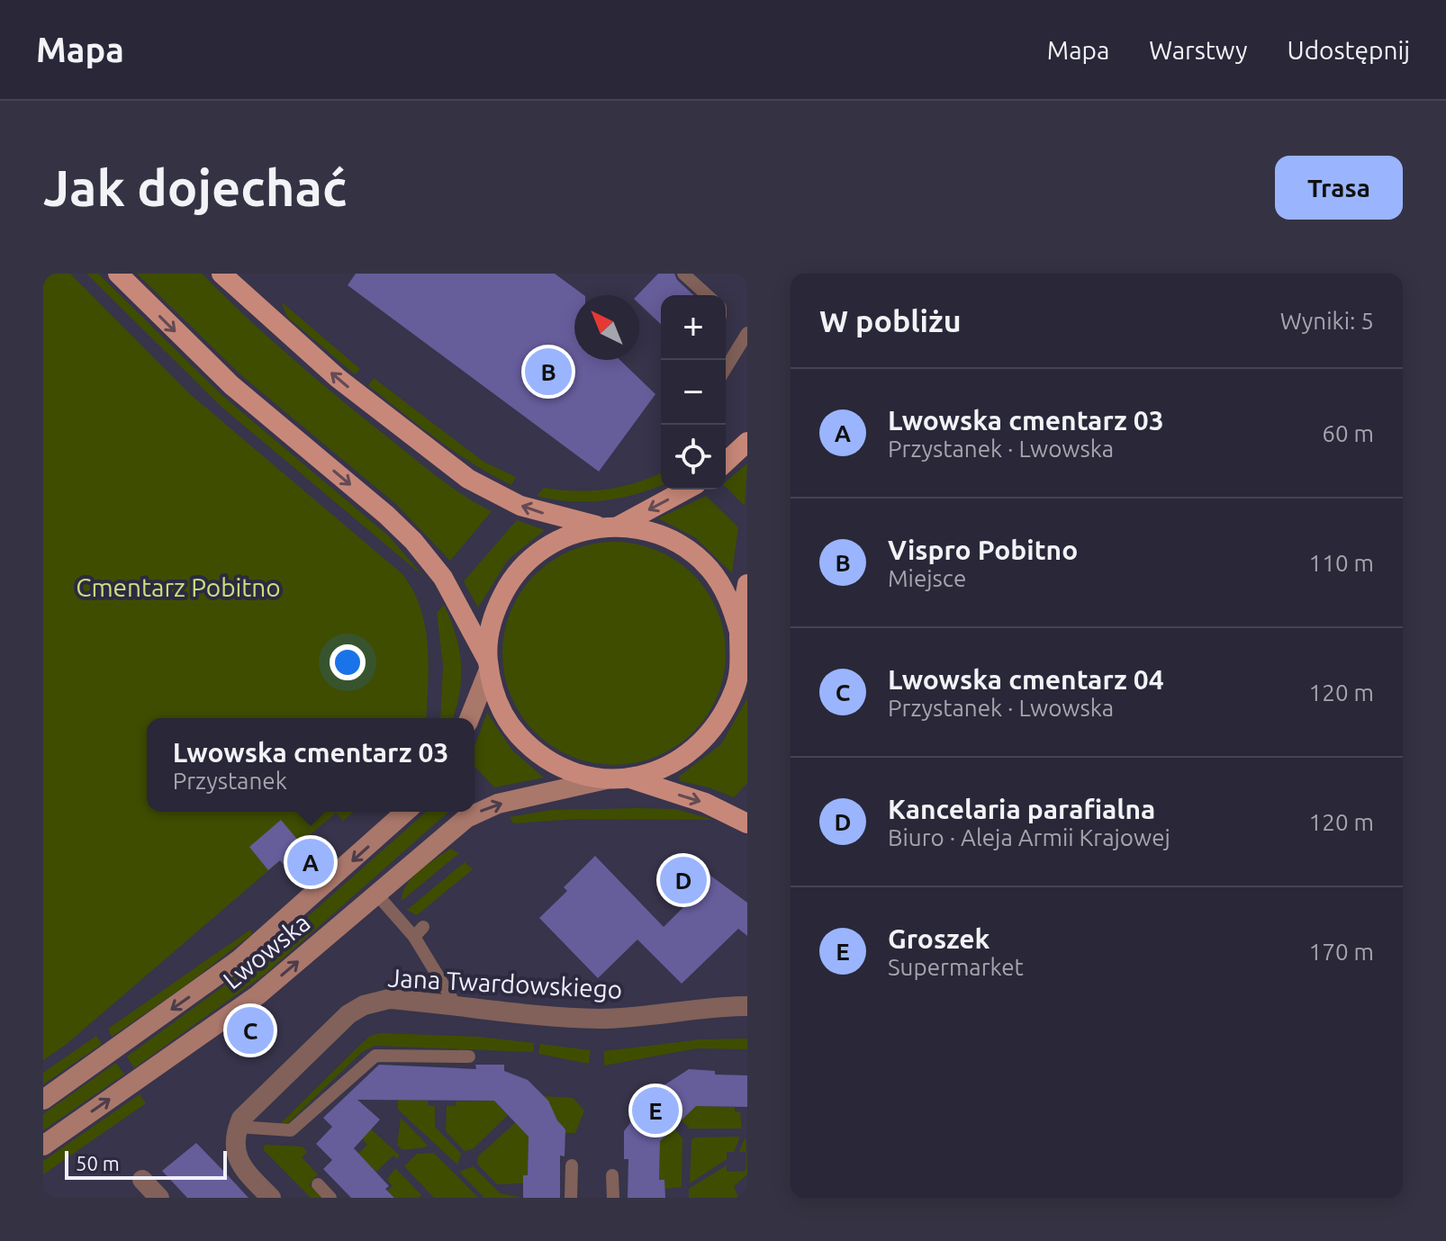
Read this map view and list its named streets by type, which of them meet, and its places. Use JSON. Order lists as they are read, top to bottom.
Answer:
{
  "streets": {
    "main road": ["Lwowska"],
    "street": ["Jana Twardowskiego"]
  },
  "parks": ["Cmentarz Pobitno"],
  "scale_bar": "50 m",
  "north": "top left",
  "page": {
    "header": "Mapa",
    "nav": ["Mapa", "Warstwy", "Udostępnij"],
    "buttons": "Trasa",
    "title": "Jak dojechać",
    "heading": ["W pobliżu", "Wyniki: 5"],
    "map_buttons": ["+", "−"],
    "pins": [
      "B",
      "A",
      "D",
      "C",
      "E"
    ],
    "list": [
      {
        "mark": "A",
        "name": "Lwowska cmentarz 03",
        "note": "Przystanek · Lwowska",
        "value": "60 m"
      },
      {
        "mark": "B",
        "name": "Vispro Pobitno",
        "note": "Miejsce",
        "value": "110 m"
      },
      {
        "mark": "C",
        "name": "Lwowska cmentarz 04",
        "note": "Przystanek · Lwowska",
        "value": "120 m"
      },
      {
        "mark": "D",
        "name": "Kancelaria parafialna",
        "note": "Biuro · Aleja Armii Krajowej",
        "value": "120 m"
      },
      {
        "mark": "E",
        "name": "Groszek",
        "note": "Supermarket",
        "value": "170 m"
      }
    ],
    "popup": ["Lwowska cmentarz 03", "Przystanek"],
    "scale": "50 m"
  }
}
